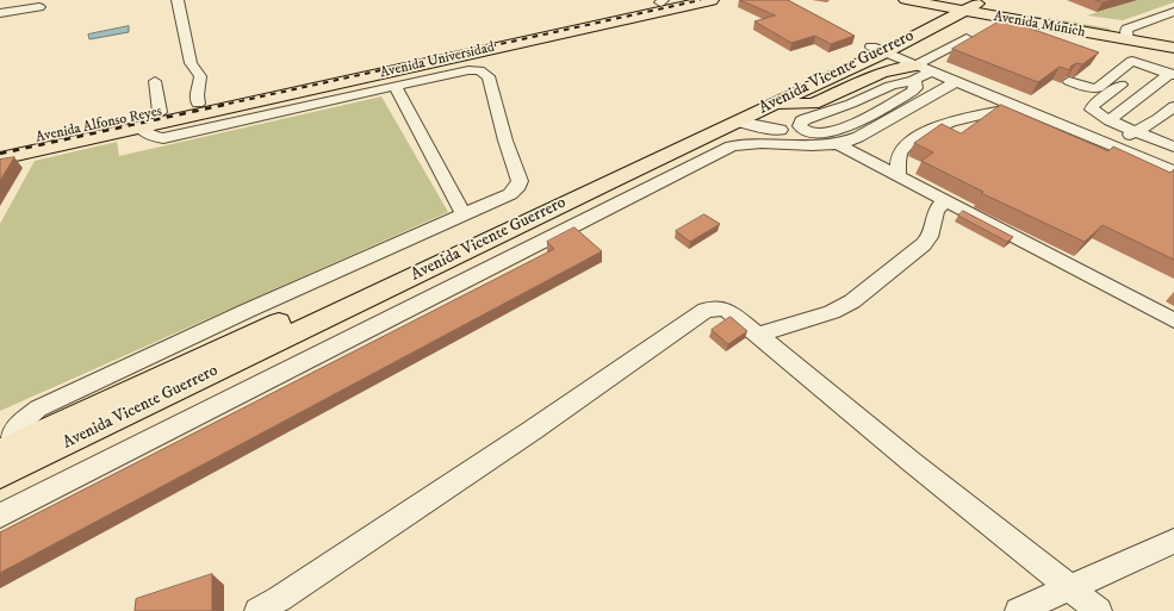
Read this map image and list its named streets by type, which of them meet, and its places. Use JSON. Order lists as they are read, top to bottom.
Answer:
{
  "streets": {
    "highway": ["Avenida Universidad", "Avenida Alfonso Reyes"],
    "main road": ["Avenida Múnich", "Avenida Vicente Guerrero"]
  },
  "crossings": [
    ["Avenida Múnich", "Avenida Vicente Guerrero"],
    ["Avenida Universidad", "Avenida Alfonso Reyes"]
  ]
}
